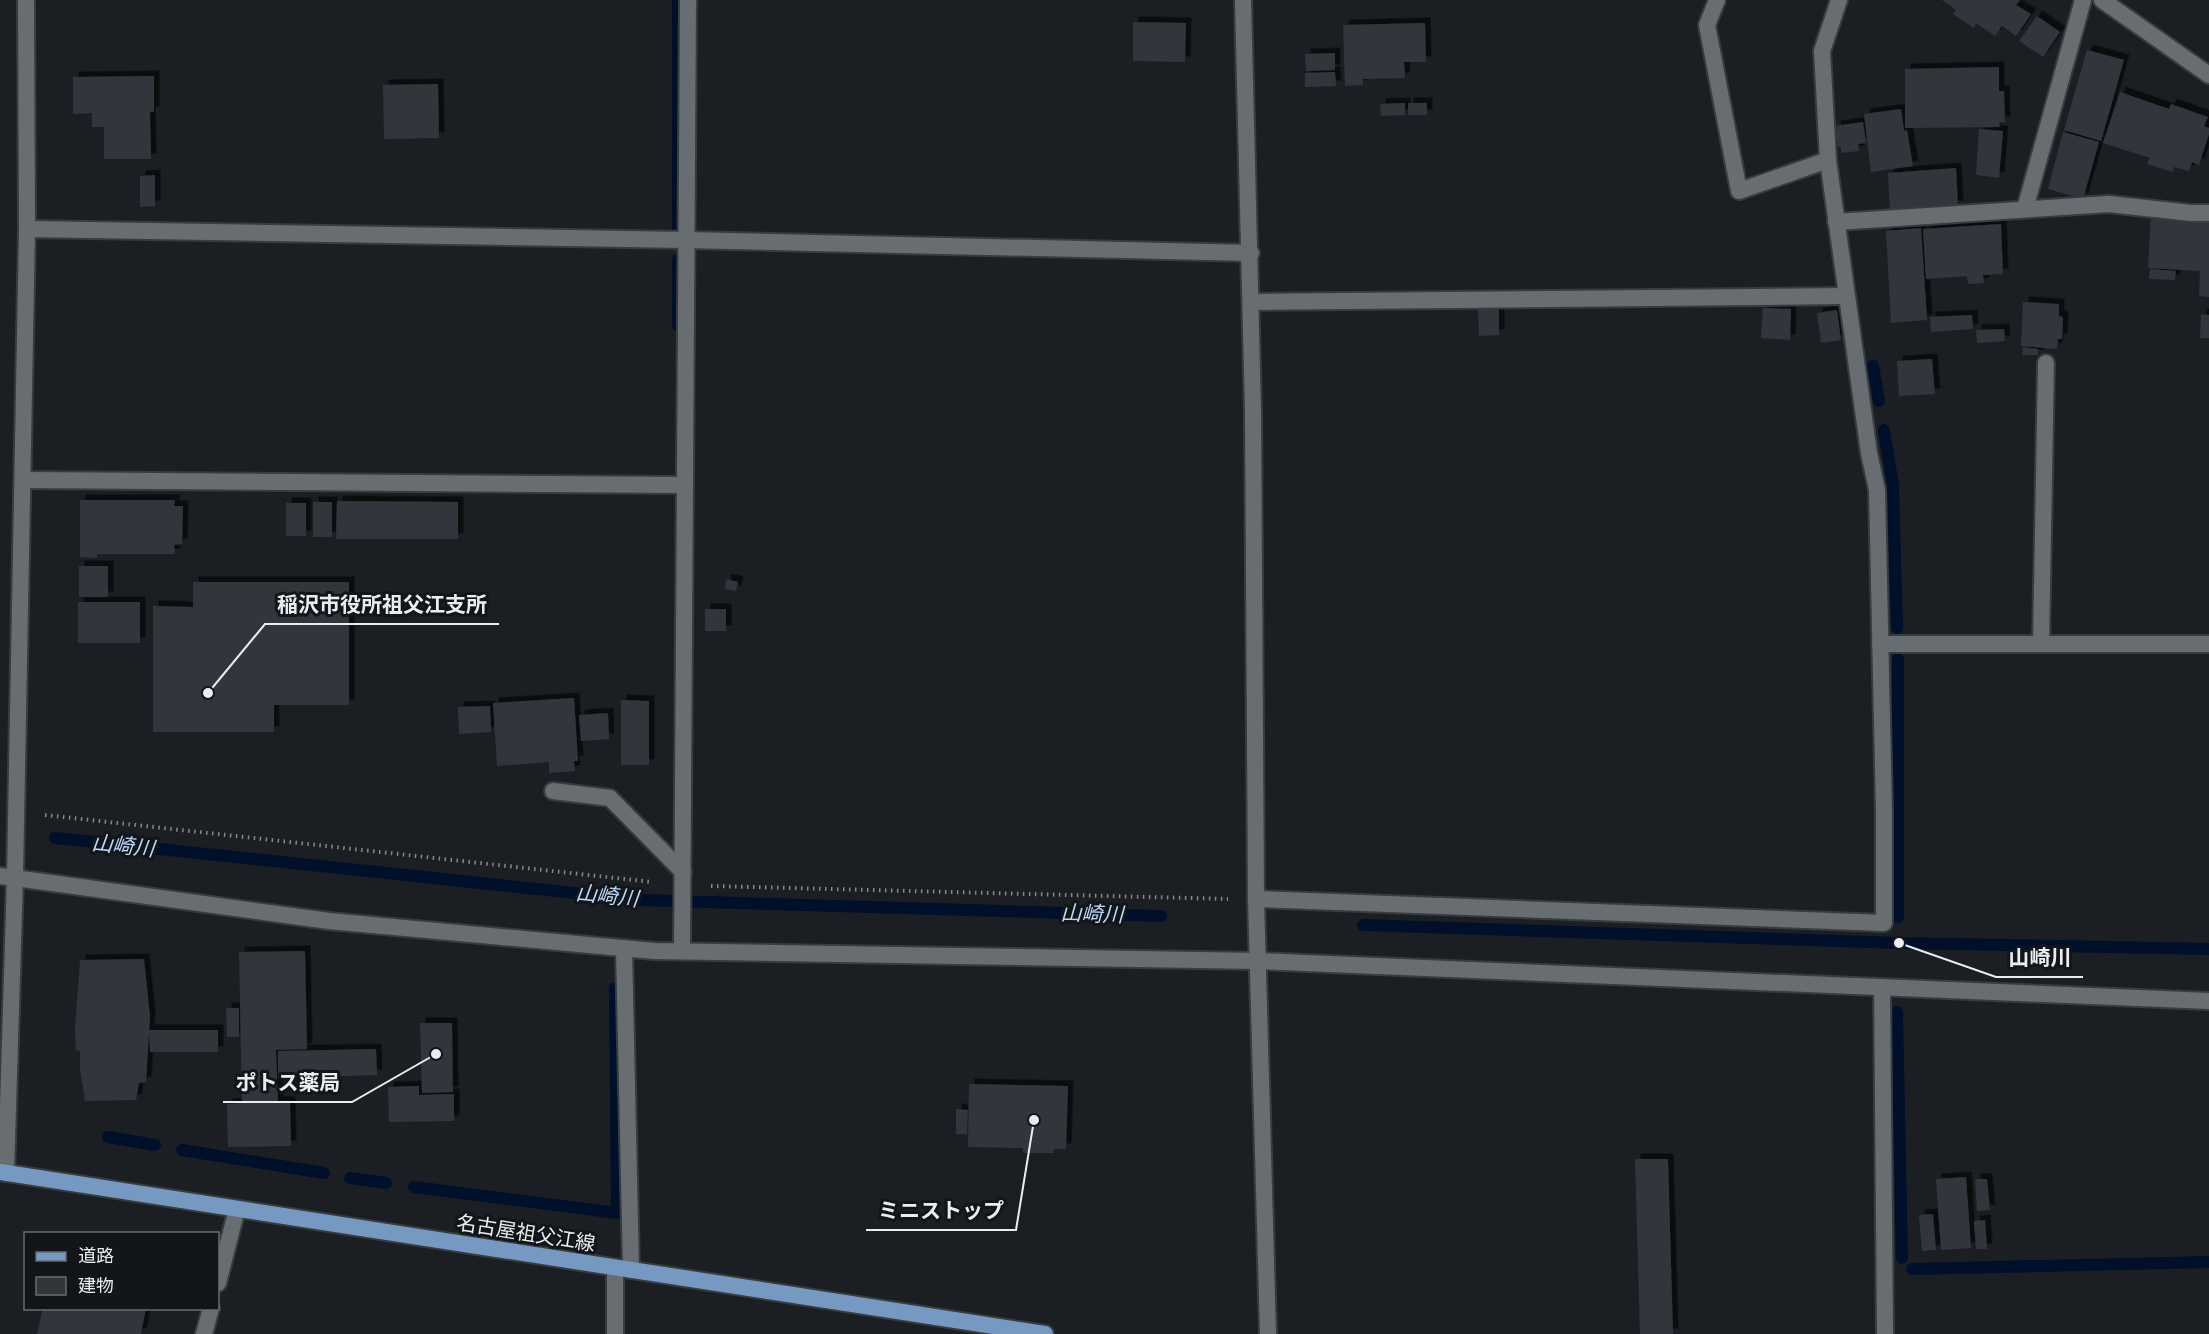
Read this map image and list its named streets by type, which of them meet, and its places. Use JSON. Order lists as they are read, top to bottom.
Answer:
{
  "streets": {
    "main road": ["名古屋祖父江線"]
  },
  "water": ["山崎川"],
  "places": [
    "稲沢市役所祖父江支所",
    "山崎川",
    "ポトス薬局",
    "ミニストップ"
  ],
  "legend": ["道路", "建物"]
}
